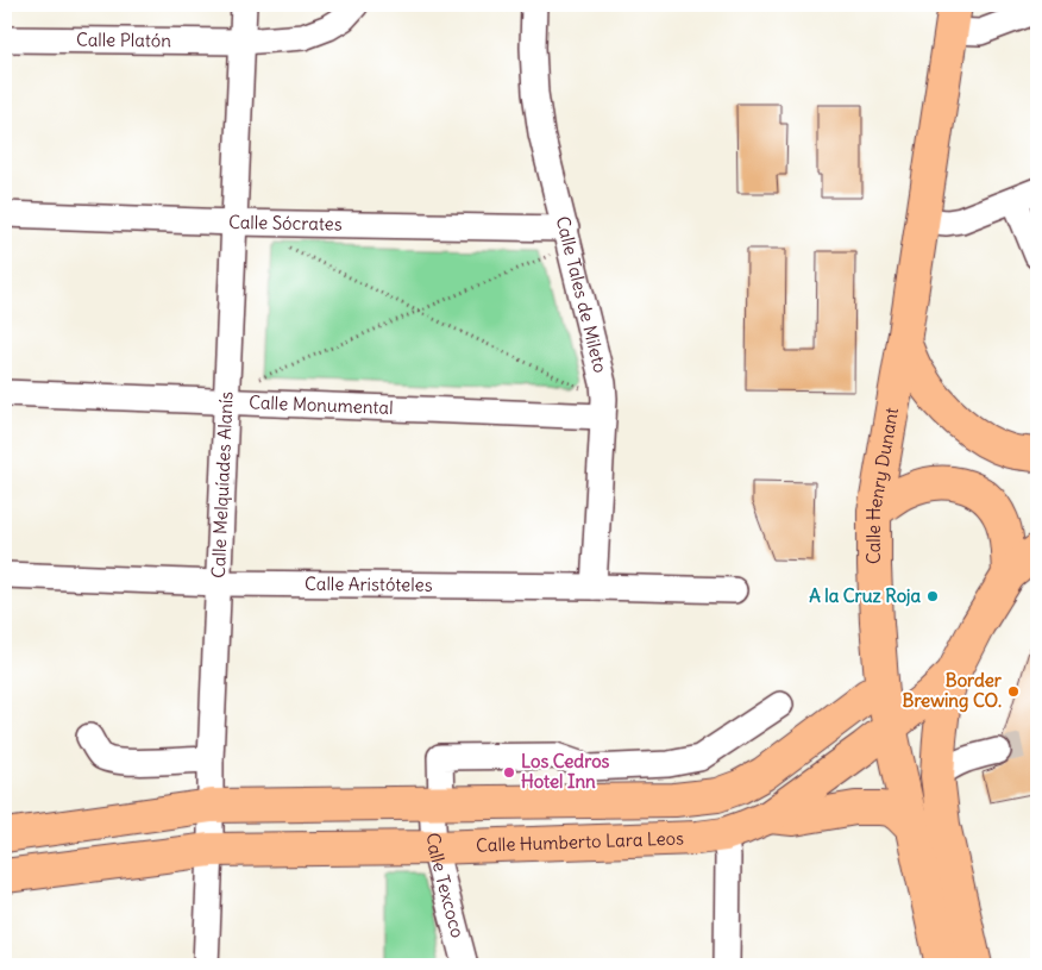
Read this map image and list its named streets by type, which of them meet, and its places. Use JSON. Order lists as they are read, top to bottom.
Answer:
{
  "streets": {
    "main road": ["Calle Henry Dunant", "Calle Humberto Lara Leos"],
    "street": [
      "Calle Platón",
      "Calle Sócrates",
      "Calle Tales de Mileto",
      "Calle Monumental",
      "Calle Melquíades Alanís",
      "Calle Aristóteles",
      "Calle Texcoco"
    ]
  },
  "crossings": [
    ["Calle Platón", "Calle Melquíades Alanís"],
    ["Calle Sócrates", "Calle Tales de Mileto"],
    ["Calle Sócrates", "Calle Melquíades Alanís"],
    ["Calle Tales de Mileto", "Calle Monumental"],
    ["Calle Tales de Mileto", "Calle Aristóteles"],
    ["Calle Monumental", "Calle Melquíades Alanís"],
    ["Calle Melquíades Alanís", "Calle Aristóteles"],
    ["Calle Melquíades Alanís", "Calle Humberto Lara Leos"],
    ["Calle Henry Dunant", "Calle Humberto Lara Leos"],
    ["Calle Humberto Lara Leos", "Calle Texcoco"]
  ],
  "places": ["A la Cruz Roja", "Border Brewing CO.", "Los Cedros Hotel Inn"]
}
